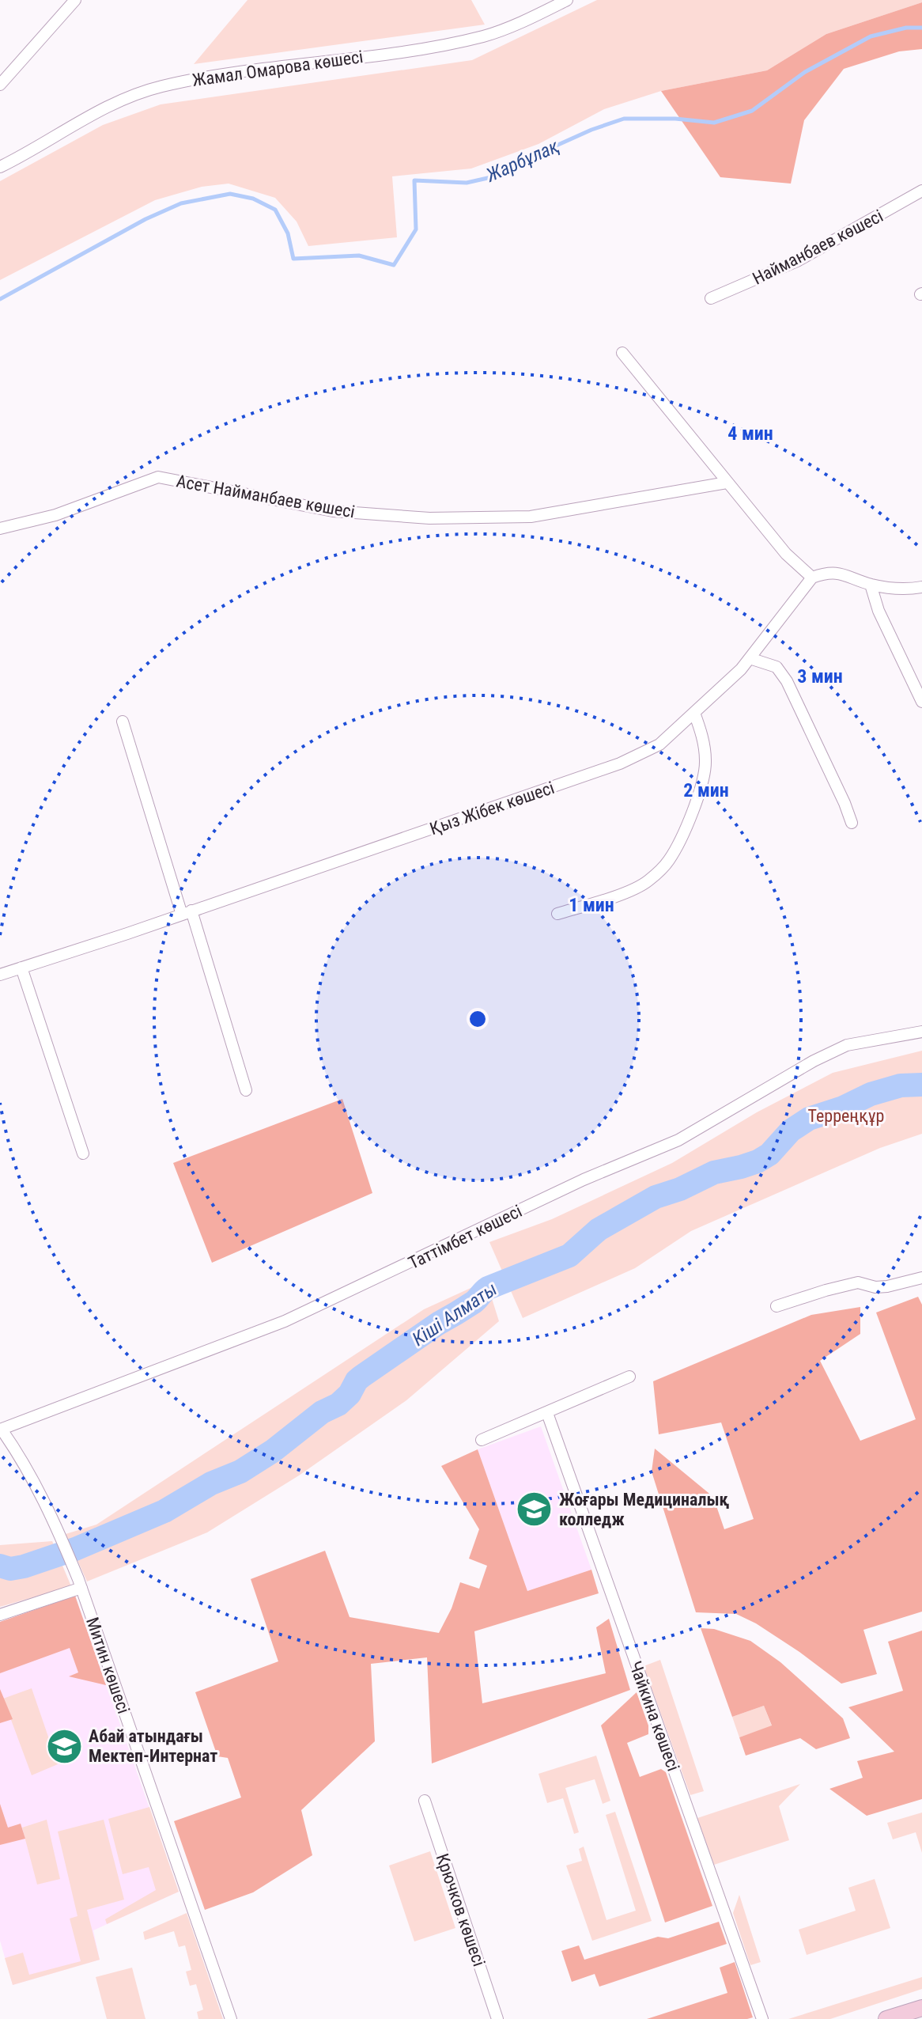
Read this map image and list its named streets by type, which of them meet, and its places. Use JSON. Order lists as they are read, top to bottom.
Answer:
{
  "streets": {
    "street": [
      "Жамал Омарова көшесі",
      "Найманбаев көшесі",
      "Асет Найманбаев көшесі",
      "Қыз Жібек көшесі",
      "Таттімбет көшесі",
      "Митин көшесі",
      "Чайкина көшесі",
      "Крючков көшесі"
    ]
  },
  "crossings": [
    ["Таттімбет көшесі", "Митин көшесі"]
  ],
  "water": ["Жарбұлақ", "Кіші Алматы"],
  "parks": ["Терреңқұр"],
  "places": {
    "school or university": ["Жоғары Медициналық колледж", "Абай атындағы Мектеп-Интернат"]
  },
  "rings": [
    "4 мин",
    "3 мин",
    "2 мин",
    "1 мин"
  ]
}
